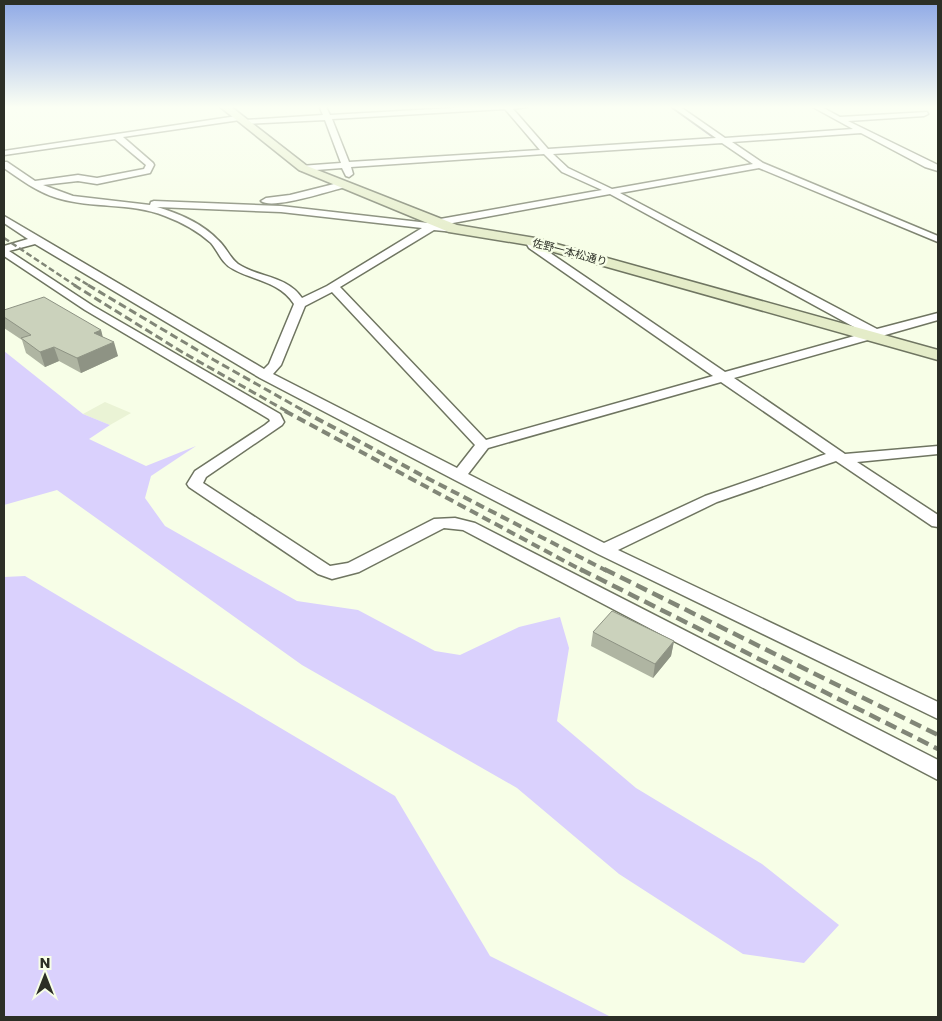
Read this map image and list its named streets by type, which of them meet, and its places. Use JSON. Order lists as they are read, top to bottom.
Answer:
{
  "streets": {
    "street": ["佐野一本松通り"]
  },
  "north": "top"
}
